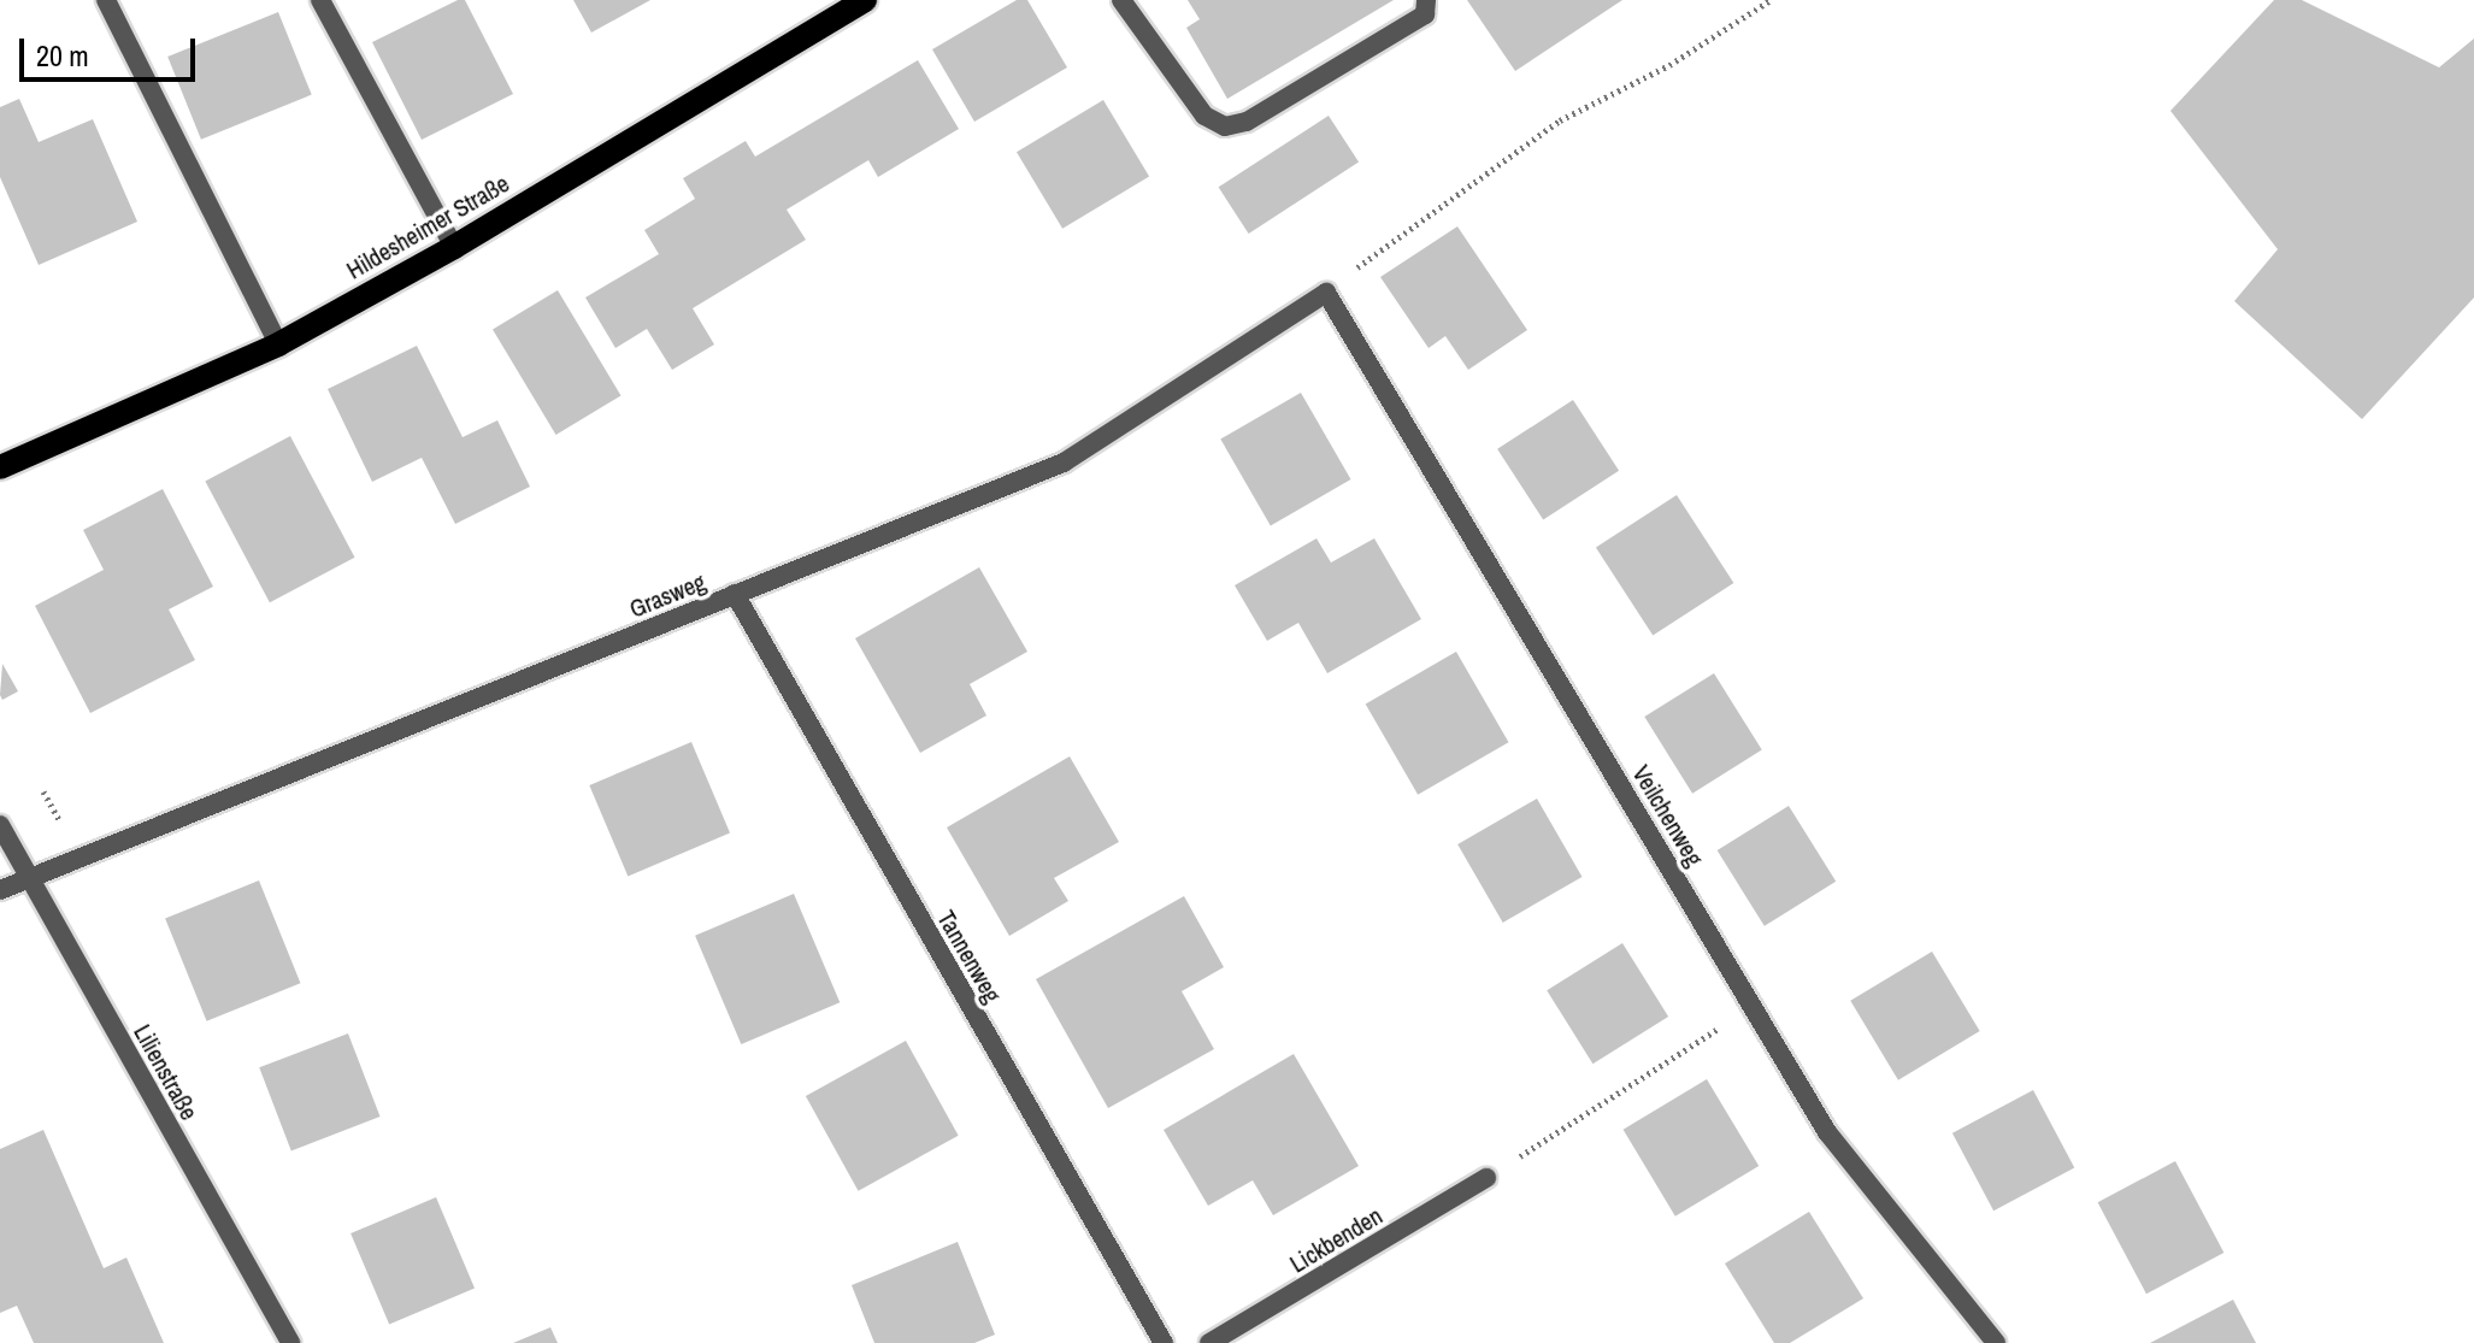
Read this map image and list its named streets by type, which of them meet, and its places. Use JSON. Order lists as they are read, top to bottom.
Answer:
{
  "streets": {
    "main road": ["Hildesheimer Straße"],
    "street": [
      "Grasweg",
      "Veilchenweg",
      "Tannenweg",
      "Lilienstraße",
      "Lickbenden"
    ]
  },
  "crossings": [
    ["Grasweg", "Veilchenweg"],
    ["Grasweg", "Tannenweg"],
    ["Grasweg", "Lilienstraße"]
  ],
  "scale_bar": "20 m"
}
